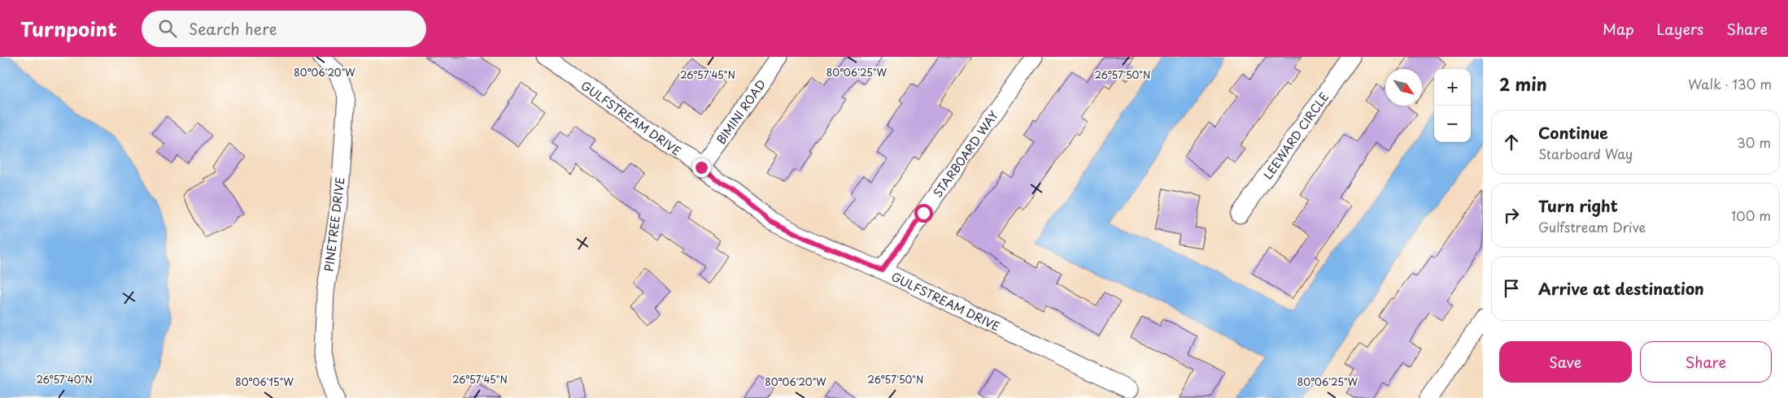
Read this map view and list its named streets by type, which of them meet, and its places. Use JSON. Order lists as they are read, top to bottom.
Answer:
{
  "streets": {
    "street": [
      "BIMINI ROAD",
      "GULFSTREAM DRIVE",
      "LEEWARD CIRCLE",
      "STARBOARD WAY",
      "PINETREE DRIVE"
    ]
  },
  "crossings": [
    ["BIMINI ROAD", "GULFSTREAM DRIVE"],
    ["GULFSTREAM DRIVE", "STARBOARD WAY"]
  ],
  "north": "bottom right",
  "page": {
    "header": "Turnpoint",
    "search": "Search here",
    "nav": ["Map", "Layers", "Share"],
    "heading": ["2 min", "Walk · 130 m"],
    "map_buttons": ["+", "−"],
    "list": [
      ["Continue", "Starboard Way", "30 m"],
      ["Turn right", "Gulfstream Drive", "100 m"],
      "Arrive at destination"
    ],
    "buttons": ["Save", "Share"]
  },
  "coordinates": [
    "80°06'20\"W",
    "80°06'25\"W",
    "26°57'50\"N",
    "26°57'45\"N",
    "26°57'40\"N",
    "80°06'15\"W"
  ]
}
